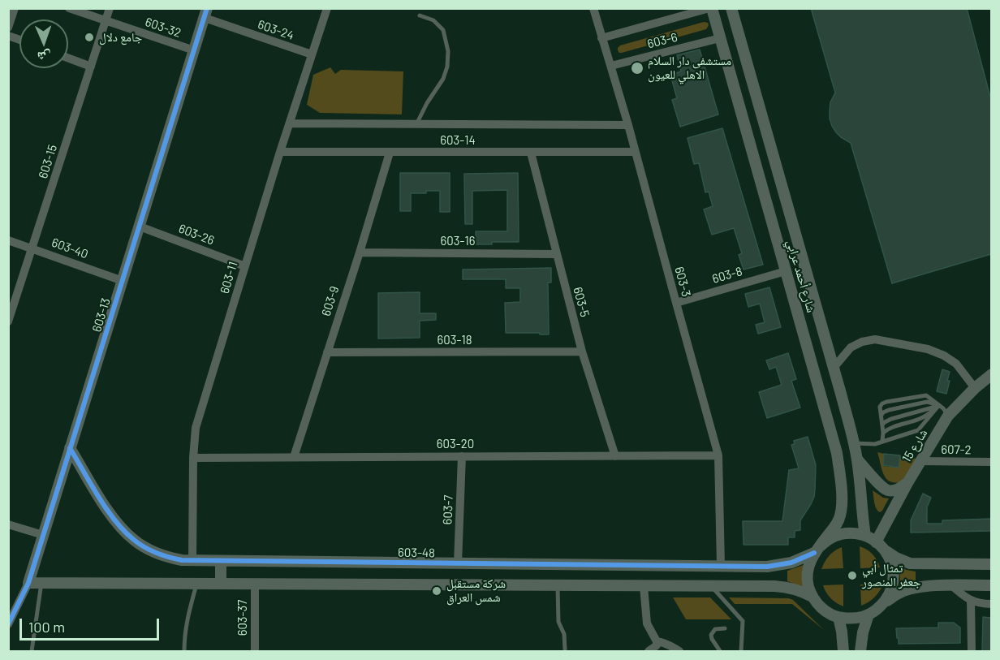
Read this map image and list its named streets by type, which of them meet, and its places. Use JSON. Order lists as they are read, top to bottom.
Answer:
{
  "streets": {
    "street": [
      "603-32",
      "603-24",
      "603-6",
      "603-14",
      "603-15",
      "603-26",
      "603-16",
      "603-40",
      "603-8",
      "شارع أحمد عرابي",
      "603-11",
      "603-3",
      "603-9",
      "603-5",
      "603-13",
      "603-18",
      "603-20",
      "شارع 15",
      "607-2",
      "603-7",
      "603-48",
      "603-37"
    ]
  },
  "crossings": [
    ["603-32", "603-15"],
    ["603-32", "603-13"],
    ["603-24", "603-11"],
    ["603-24", "603-13"],
    ["603-6", "شارع أحمد عرابي"],
    ["603-6", "603-3"],
    ["603-14", "603-11"],
    ["603-14", "603-3"],
    ["603-14", "603-9"],
    ["603-14", "603-5"],
    ["603-15", "603-40"],
    ["603-26", "603-11"],
    ["603-26", "603-13"],
    ["603-16", "603-9"],
    ["603-16", "603-5"],
    ["603-40", "603-13"],
    ["603-8", "شارع أحمد عرابي"],
    ["603-8", "603-3"],
    ["شارع أحمد عرابي", "شارع 15"],
    ["شارع أحمد عرابي", "603-48"],
    ["603-11", "603-20"],
    ["603-11", "603-48"],
    ["603-3", "603-20"],
    ["603-3", "603-48"],
    ["603-9", "603-18"],
    ["603-9", "603-20"],
    ["603-5", "603-18"],
    ["603-5", "603-20"],
    ["603-13", "603-48"],
    ["603-20", "603-7"],
    ["شارع 15", "607-2"],
    ["شارع 15", "603-48"],
    ["603-7", "603-48"]
  ],
  "places": [
    "جامع دلال",
    "مستشفى دار السلام الاهلي للعيون",
    "تمثال أبي جعفر المنصور",
    "شركة مستقبل شمس العراق"
  ],
  "scale_bar": "100 m",
  "north": "bottom"
}
